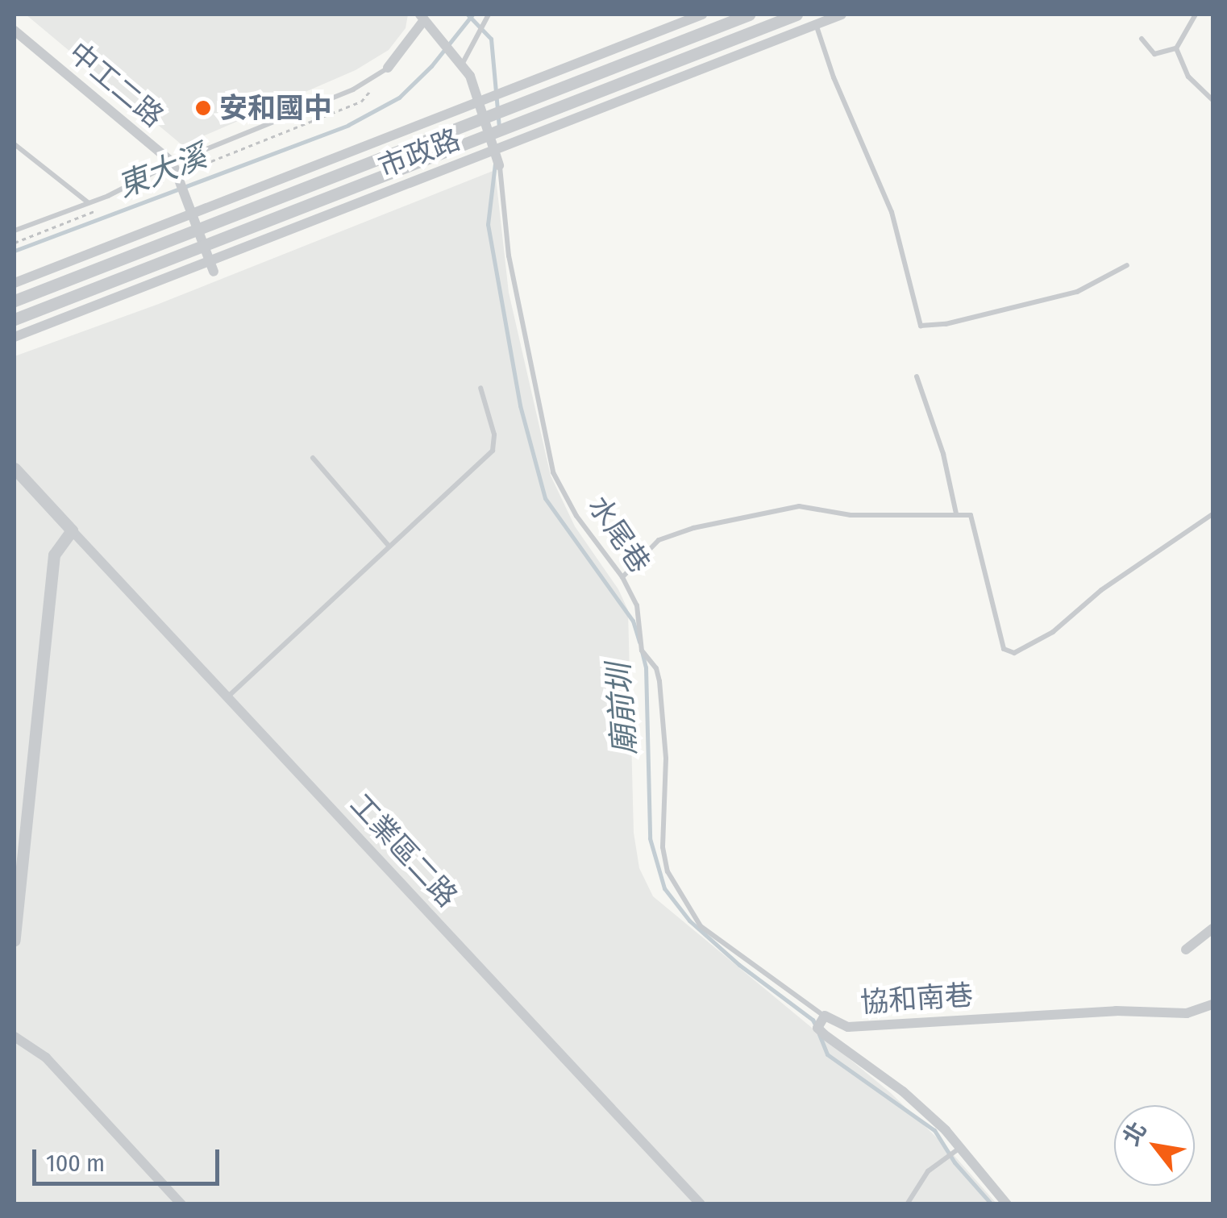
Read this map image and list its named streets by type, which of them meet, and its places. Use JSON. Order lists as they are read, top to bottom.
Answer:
{
  "streets": {
    "street": [
      "中工二路",
      "市政路",
      "水尾巷",
      "工業區二路",
      "協和南巷"
    ]
  },
  "crossings": [
    ["中工二路", "市政路"],
    ["市政路", "水尾巷"],
    ["水尾巷", "協和南巷"]
  ],
  "water": ["東大溪", "廟前圳"],
  "places": ["安和國中"],
  "scale_bar": "100 m",
  "north": "top left"
}
